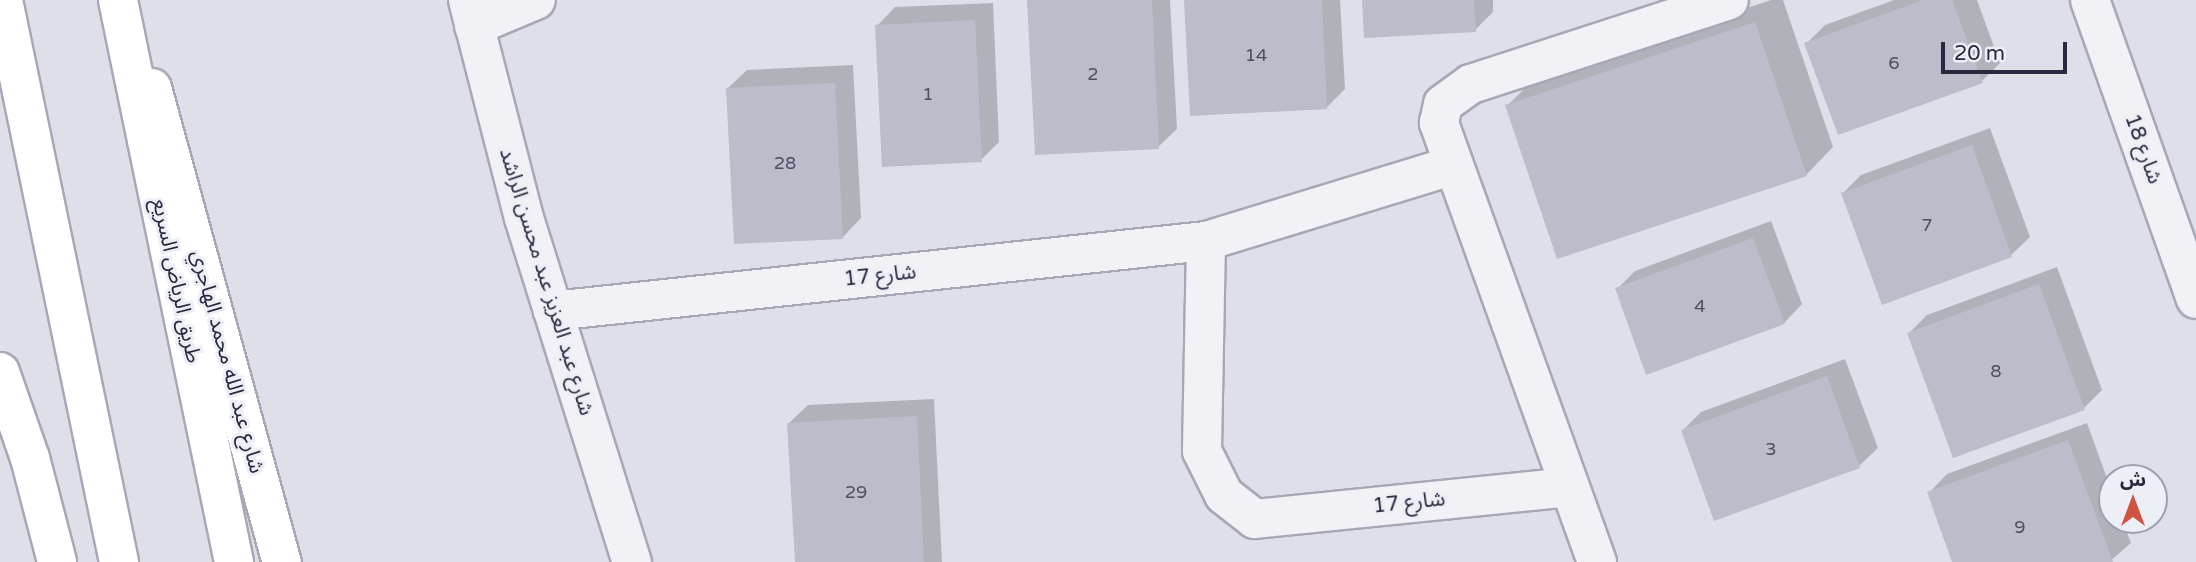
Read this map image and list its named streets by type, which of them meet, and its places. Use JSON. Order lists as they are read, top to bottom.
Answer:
{
  "streets": {
    "main road": ["طريق الرياض السريع", "شارع عبد الله محمد الهاجري"],
    "street": ["شارع 18", "شارع 17", "شارع عبد العزيز عبد محسن الراشد"]
  },
  "crossings": [
    ["شارع 17", "شارع عبد العزيز عبد محسن الراشد"]
  ],
  "house_numbers": [
    "14",
    "6",
    "2",
    "1",
    "28",
    "7",
    "4",
    "8",
    "3",
    "29",
    "9"
  ],
  "scale_bar": "20 m",
  "north": "top"
}
